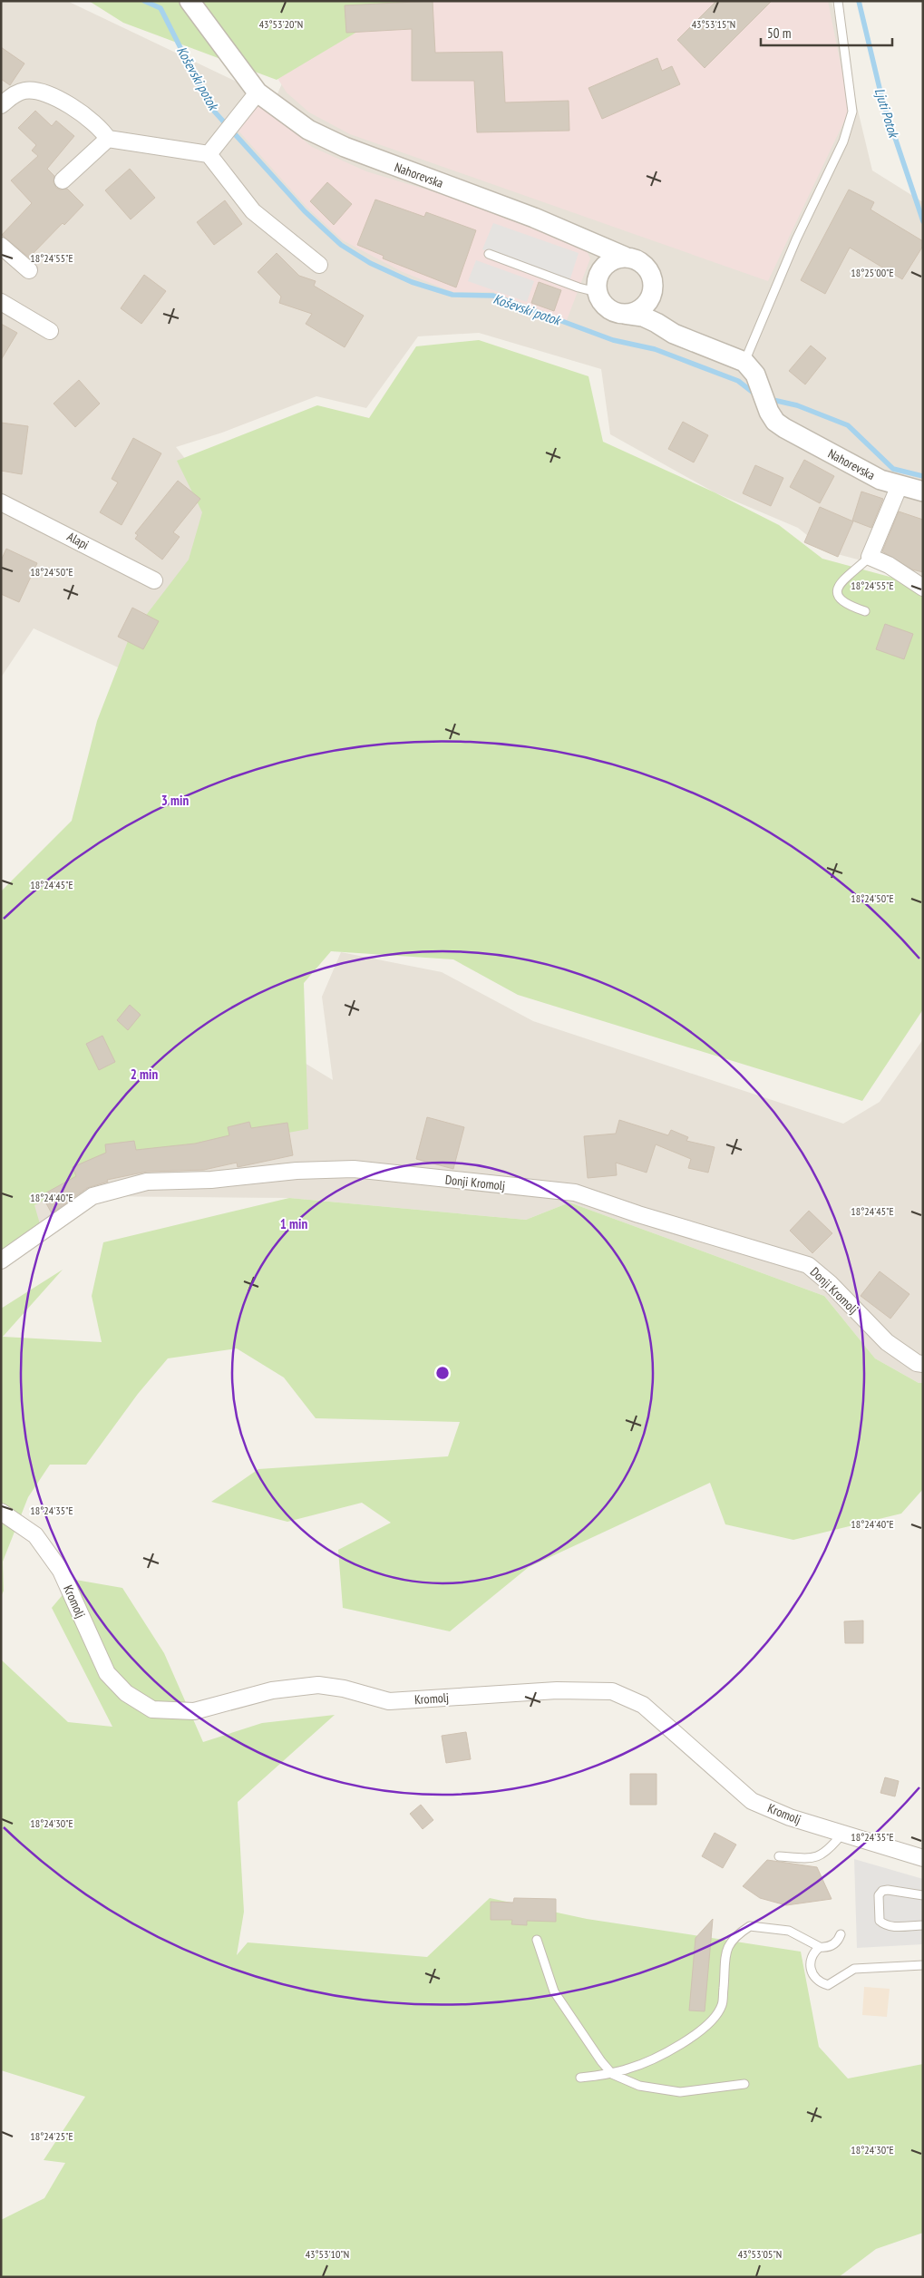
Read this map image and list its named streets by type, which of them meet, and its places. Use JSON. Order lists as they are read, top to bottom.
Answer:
{
  "streets": {
    "street": [
      "Nahorevska",
      "Alapi",
      "Donji Kromolj",
      "Kromolj"
    ]
  },
  "water": ["Koševski potok", "Ljuti Potok"],
  "scale_bar": "50 m",
  "coordinates": [
    "43°53'20\"N",
    "43°53'15\"N",
    "18°24'55\"E",
    "18°25'00\"E",
    "18°24'50\"E",
    "18°24'45\"E",
    "18°24'40\"E",
    "18°24'35\"E",
    "18°24'30\"E",
    "18°24'25\"E",
    "43°53'10\"N",
    "43°53'05\"N"
  ],
  "rings": ["3 min", "2 min", "1 min"]
}
